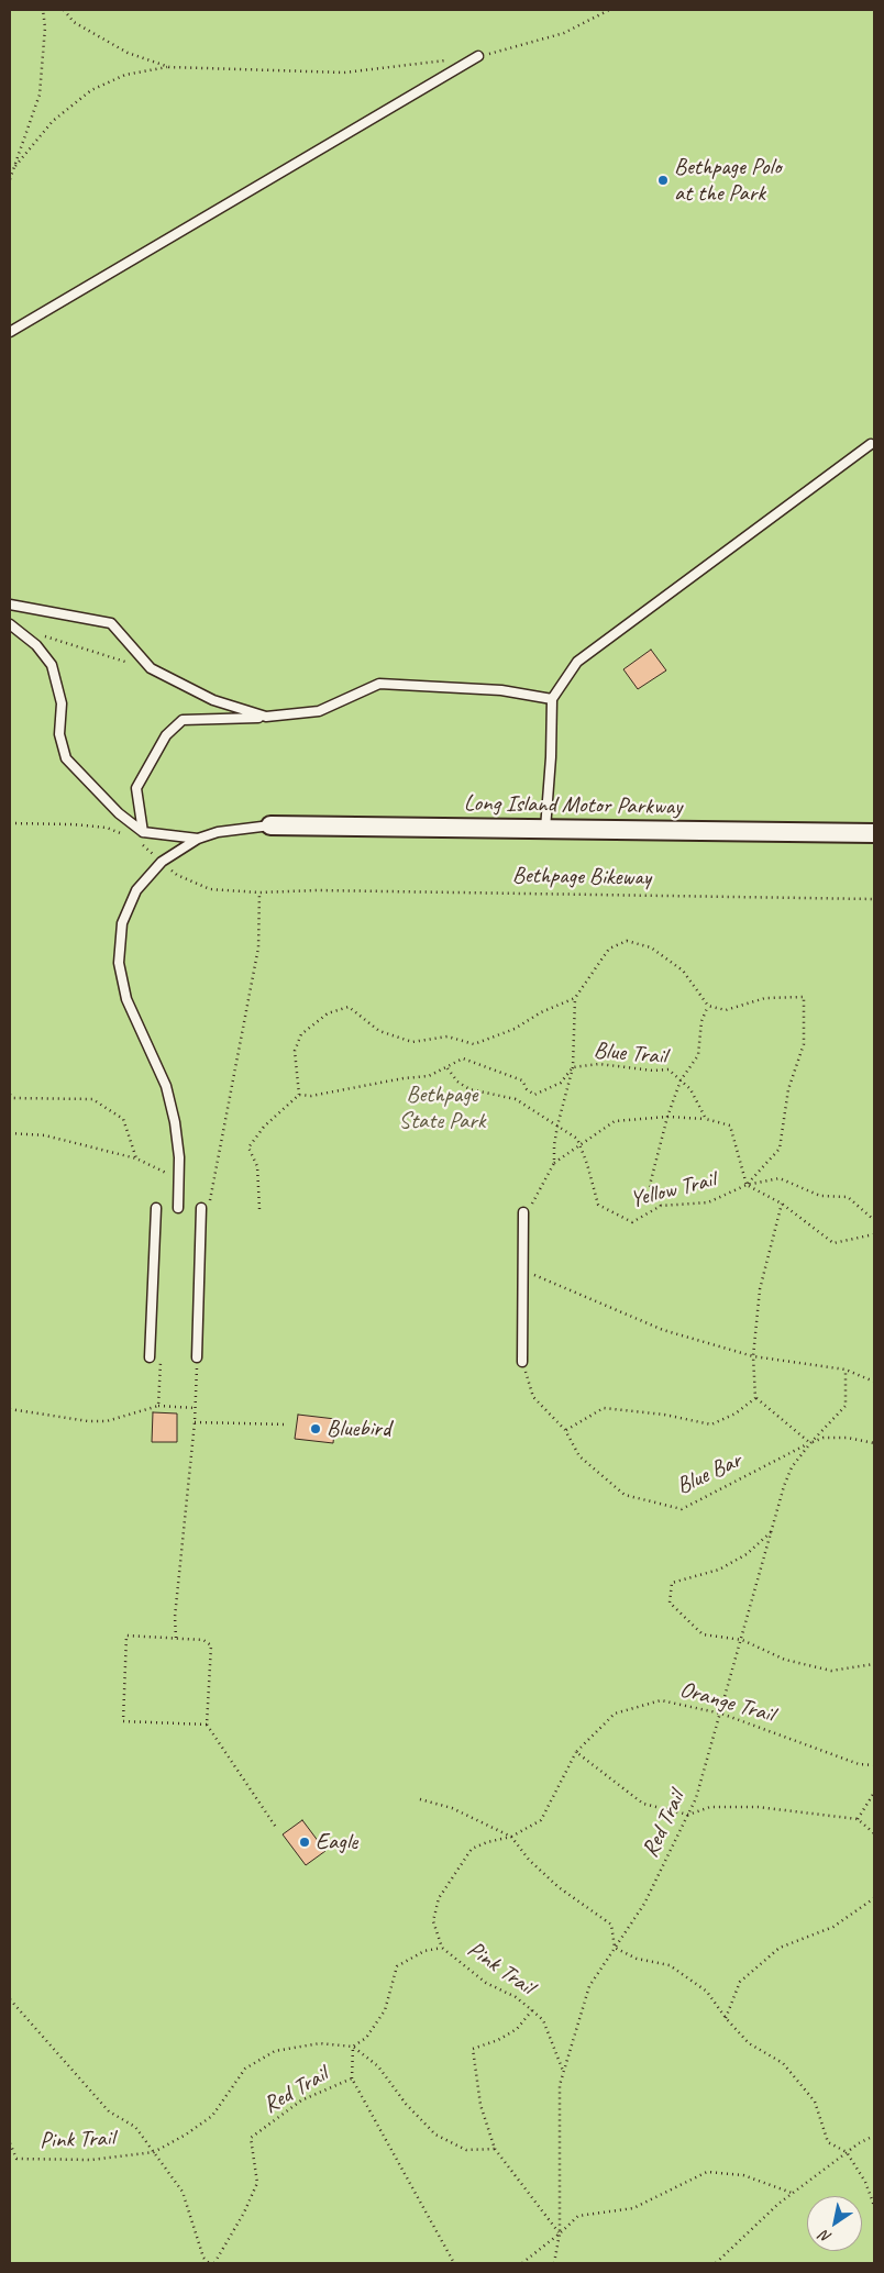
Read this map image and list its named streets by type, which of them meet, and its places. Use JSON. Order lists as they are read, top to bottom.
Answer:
{
  "streets": {
    "street": ["Long Island Motor Parkway"],
    "path": [
      "Bethpage Bikeway",
      "Blue Trail",
      "Yellow Trail",
      "Blue Bar",
      "Orange Trail",
      "Red Trail",
      "Pink Trail"
    ]
  },
  "crossings": [
    ["Blue Trail", "Yellow Trail"],
    ["Blue Bar", "Red Trail"],
    ["Orange Trail", "Red Trail"],
    ["Orange Trail", "Pink Trail"]
  ],
  "parks": ["Bethpage State Park"],
  "places": ["Bethpage Polo at the Park", "Bluebird", "Eagle"],
  "north": "bottom left"
}
